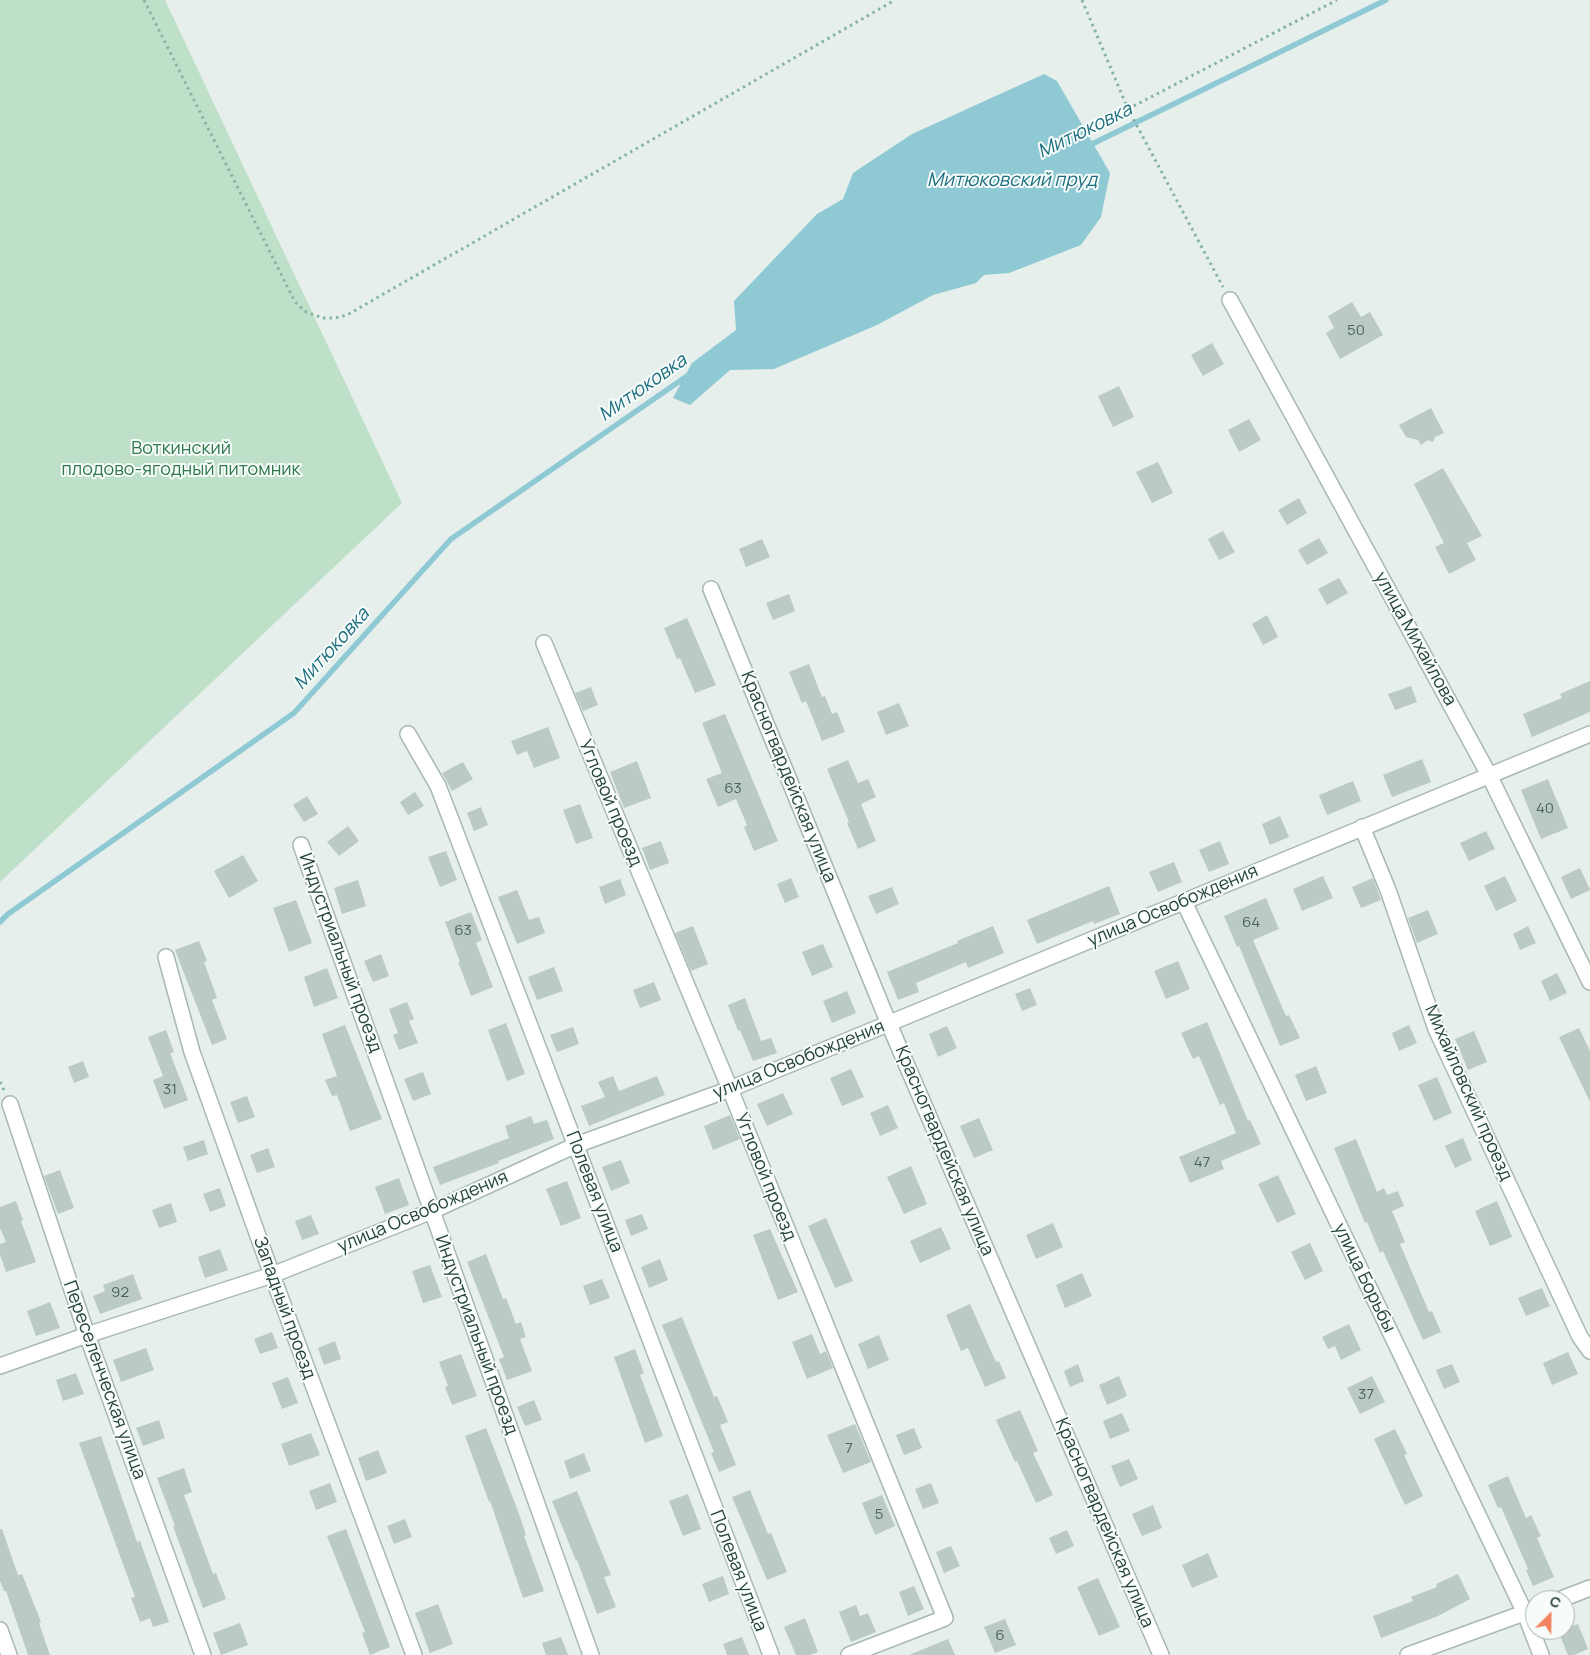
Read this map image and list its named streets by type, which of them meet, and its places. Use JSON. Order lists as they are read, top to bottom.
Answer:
{
  "streets": {
    "street": [
      "улица Михайлова",
      "Красногвардейская улица",
      "Угловой проезд",
      "улица Освобождения",
      "Индустриальный проезд",
      "Михайловский проезд",
      "Полевая улица",
      "улица Борьбы",
      "Западный проезд",
      "Переселенческая улица"
    ]
  },
  "crossings": [
    ["улица Михайлова", "улица Освобождения"],
    ["Красногвардейская улица", "улица Освобождения"],
    ["Угловой проезд", "улица Освобождения"],
    ["улица Освобождения", "Индустриальный проезд"],
    ["улица Освобождения", "Михайловский проезд"],
    ["улица Освобождения", "Полевая улица"],
    ["улица Освобождения", "улица Борьбы"],
    ["улица Освобождения", "Западный проезд"],
    ["улица Освобождения", "Переселенческая улица"]
  ],
  "water": ["Митюковка", "Митюковский пруд"],
  "parks": ["Воткинский плодово-ягодный питомник"],
  "house_numbers": [
    "50",
    "63",
    "40",
    "64",
    "63",
    "31",
    "47",
    "92",
    "37",
    "7",
    "5",
    "6"
  ],
  "north": "top right"
}
